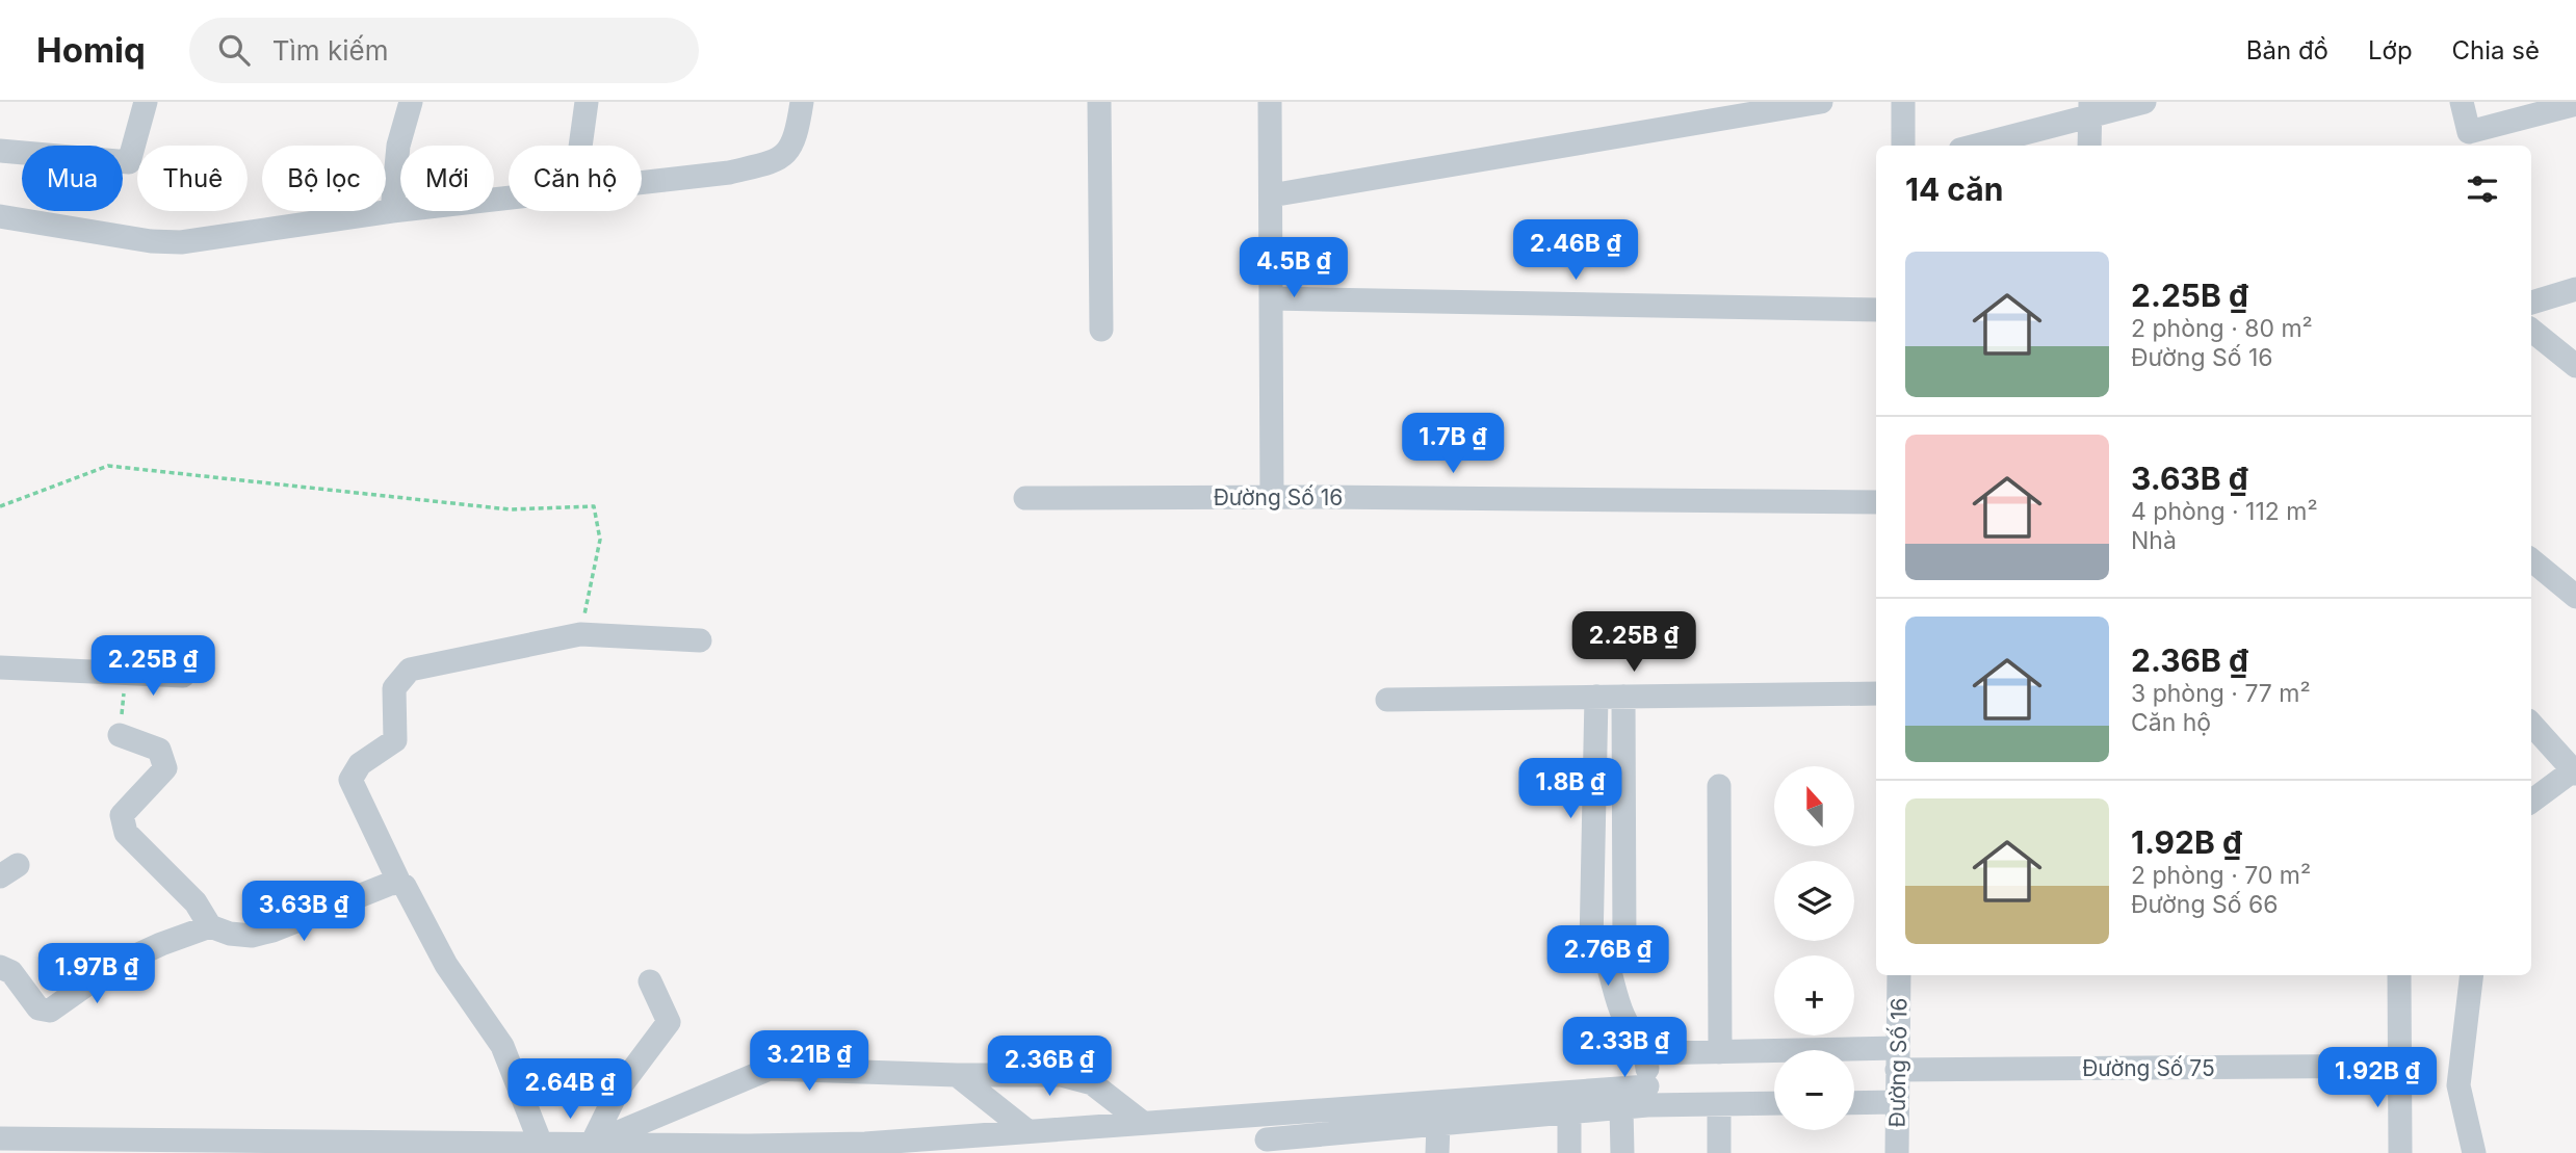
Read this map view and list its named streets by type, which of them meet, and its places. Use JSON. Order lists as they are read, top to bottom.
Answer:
{
  "streets": {
    "street": ["Đường Số 16", "Đường Số 75"]
  },
  "crossings": [
    ["Đường Số 16", "Đường Số 75"]
  ],
  "north": "top",
  "page": {
    "header": "Homiq",
    "search": "Tìm kiếm",
    "nav": ["Bản đồ", "Lớp", "Chia sẻ"],
    "chip": [
      "Mua",
      "Thuê",
      "Bộ lọc",
      "Mới",
      "Căn hộ"
    ],
    "heading": "14 căn",
    "price": [
      "2.46B ₫",
      "4.5B ₫",
      "1.7B ₫",
      "2.25B ₫",
      "2.25B ₫",
      "1.8B ₫",
      "3.63B ₫",
      "2.76B ₫",
      "1.97B ₫",
      "2.33B ₫",
      "3.21B ₫",
      "2.36B ₫",
      "1.92B ₫",
      "2.64B ₫"
    ],
    "list": [
      {
        "name": "2.25B ₫",
        "note": "2 phòng · 80 m² · Đường Số 16"
      },
      {
        "name": "3.63B ₫",
        "note": "4 phòng · 112 m² · Nhà"
      },
      {
        "name": "2.36B ₫",
        "note": "3 phòng · 77 m² · Căn hộ"
      },
      {
        "name": "1.92B ₫",
        "note": "2 phòng · 70 m² · Đường Số 66"
      }
    ],
    "map_buttons": ["+", "−"]
  }
}
